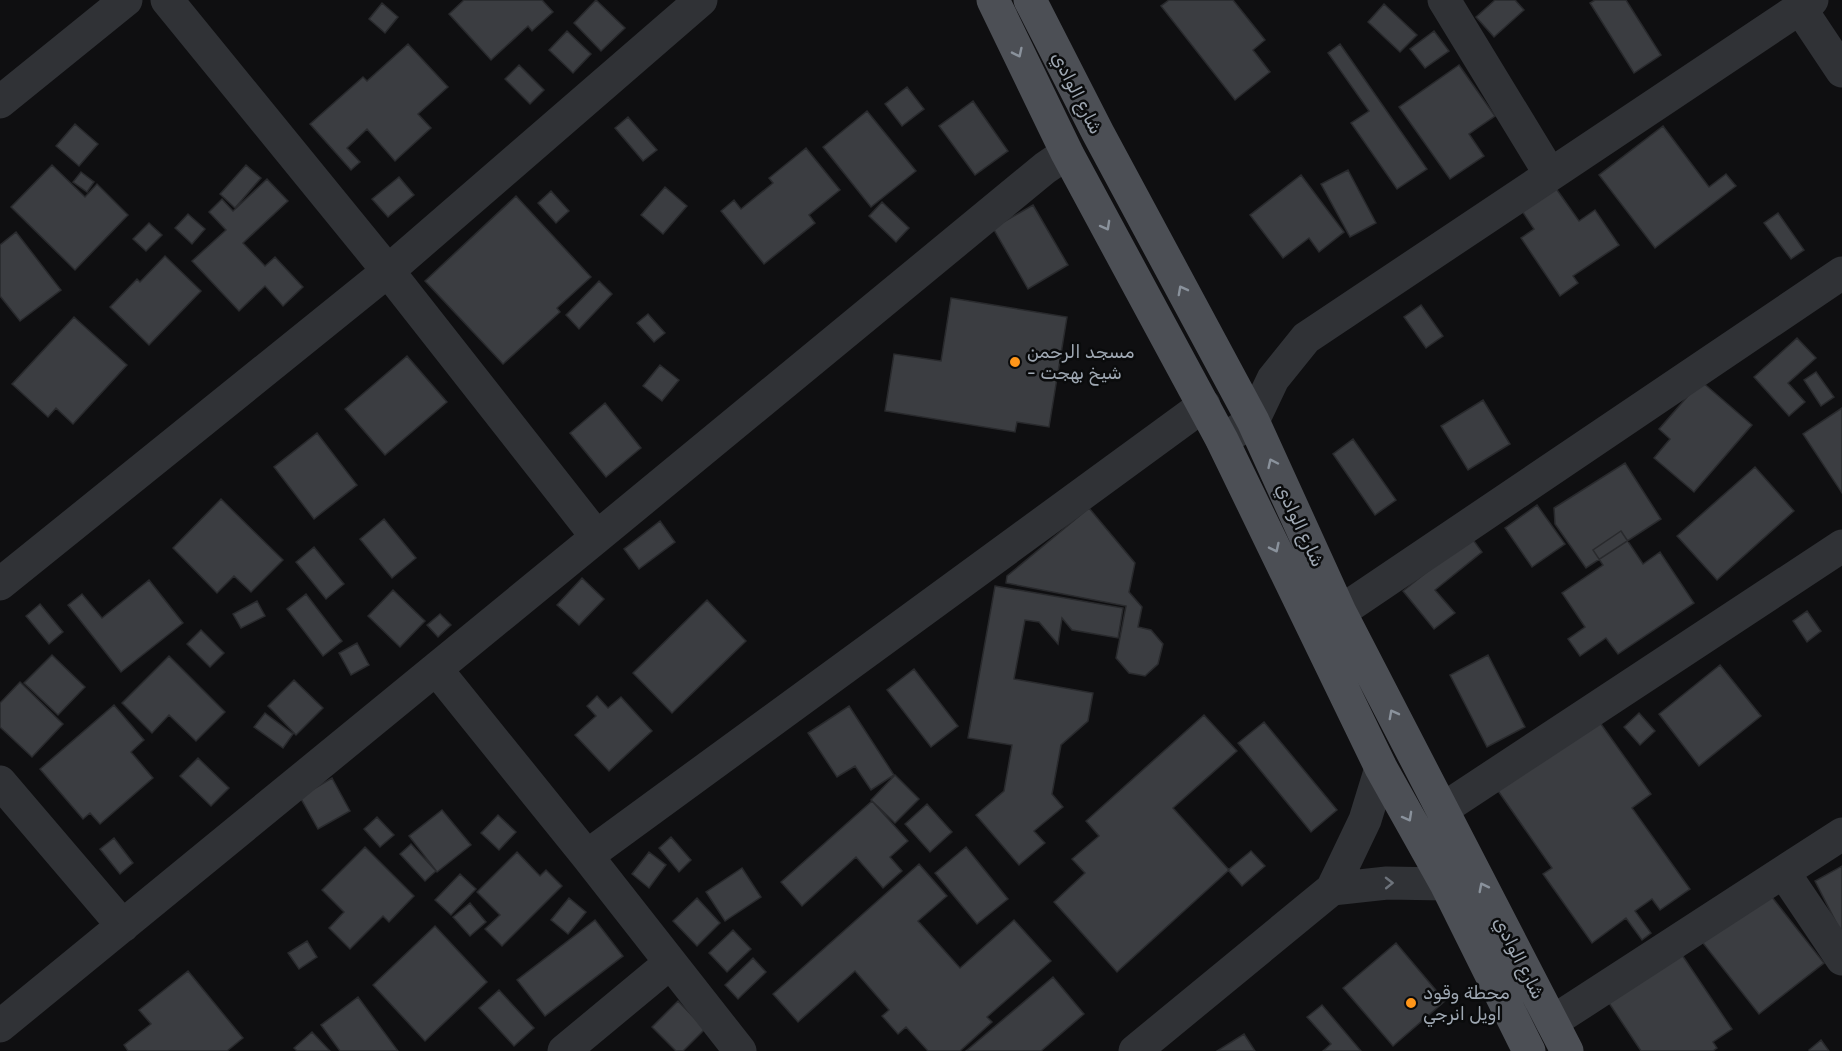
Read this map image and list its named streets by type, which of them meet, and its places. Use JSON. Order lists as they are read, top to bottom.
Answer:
{
  "streets": {
    "main road": ["شارع الوادي"]
  },
  "places": ["مسجد الرحمن - شيخ بهجت", "محطة وقود اويل انرجي"]
}
